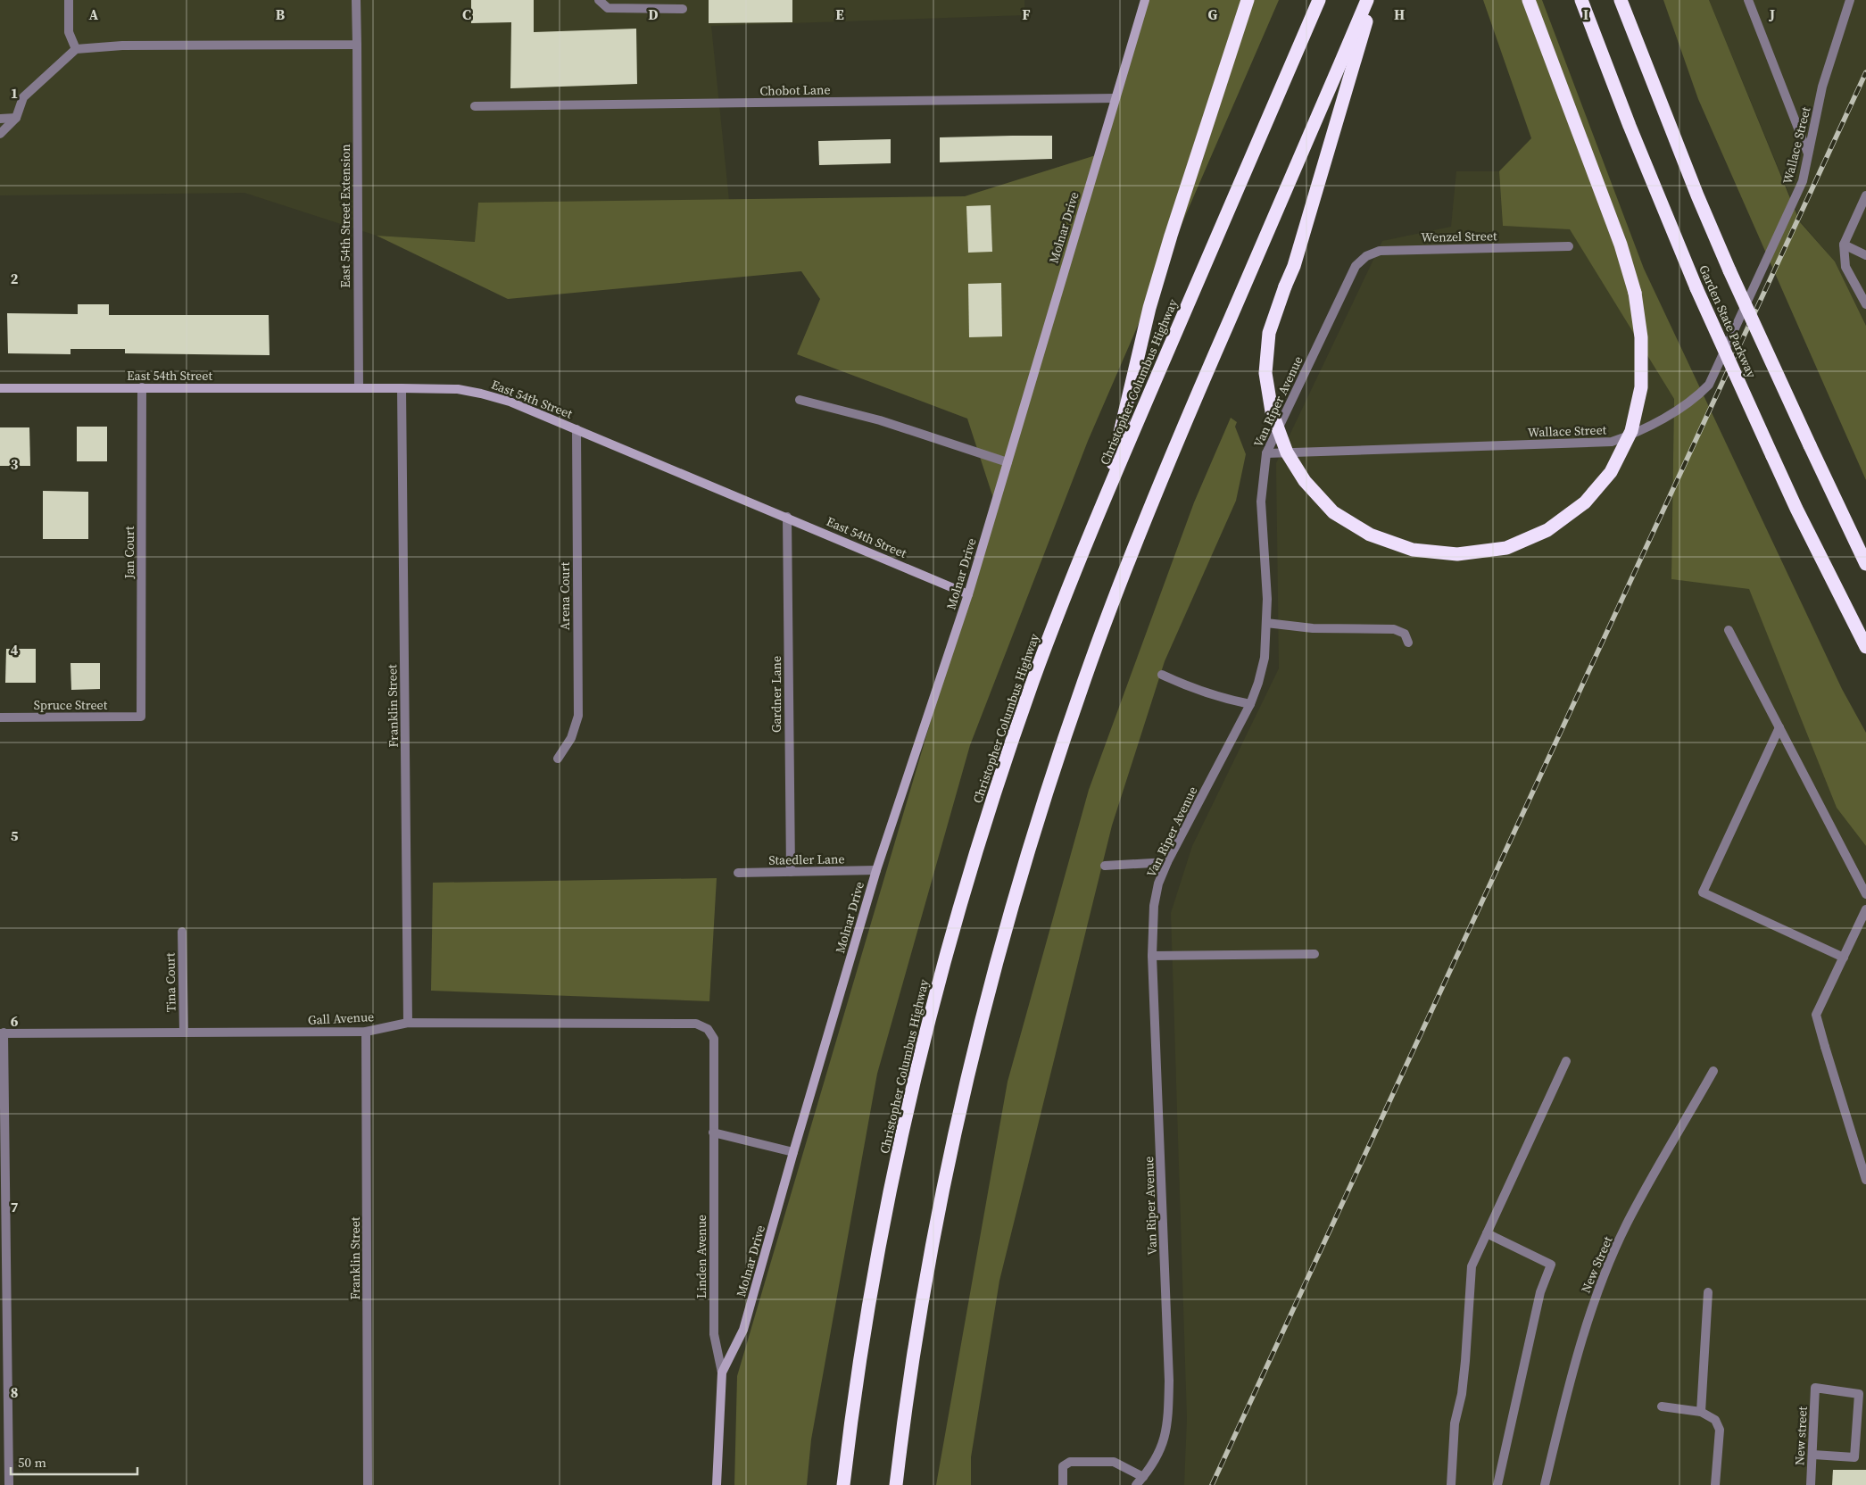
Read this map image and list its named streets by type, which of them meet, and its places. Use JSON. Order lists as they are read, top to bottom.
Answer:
{
  "streets": {
    "highway": ["Garden State Parkway", "Christopher Columbus Highway"],
    "street": [
      "Chobot Lane",
      "Wallace Street",
      "East 54th Street Extension",
      "Molnar Drive",
      "Wenzel Street",
      "East 54th Street",
      "Van Riper Avenue",
      "Jan Court",
      "Arena Court",
      "Gardner Lane",
      "Spruce Street",
      "Franklin Street",
      "Staedler Lane",
      "Tina Court",
      "Gall Avenue",
      "Linden Avenue",
      "New Street",
      "New street"
    ]
  },
  "crossings": [
    ["Chobot Lane", "Molnar Drive"],
    ["Wallace Street", "Van Riper Avenue"],
    ["East 54th Street Extension", "East 54th Street"],
    ["Molnar Drive", "East 54th Street"],
    ["Molnar Drive", "Staedler Lane"],
    ["Molnar Drive", "Linden Avenue"],
    ["Wenzel Street", "Van Riper Avenue"],
    ["East 54th Street", "Jan Court"],
    ["East 54th Street", "Arena Court"],
    ["East 54th Street", "Gardner Lane"],
    ["East 54th Street", "Franklin Street"],
    ["Jan Court", "Spruce Street"],
    ["Gardner Lane", "Staedler Lane"],
    ["Franklin Street", "Gall Avenue"],
    ["Tina Court", "Gall Avenue"],
    ["Gall Avenue", "Linden Avenue"]
  ],
  "scale_bar": "50 m",
  "grid": {
    "columns": [
      "A",
      "B",
      "C",
      "D",
      "E",
      "F",
      "G",
      "H",
      "I",
      "J"
    ],
    "rows": [
      "1",
      "2",
      "3",
      "4",
      "5",
      "6",
      "7",
      "8"
    ]
  }
}
